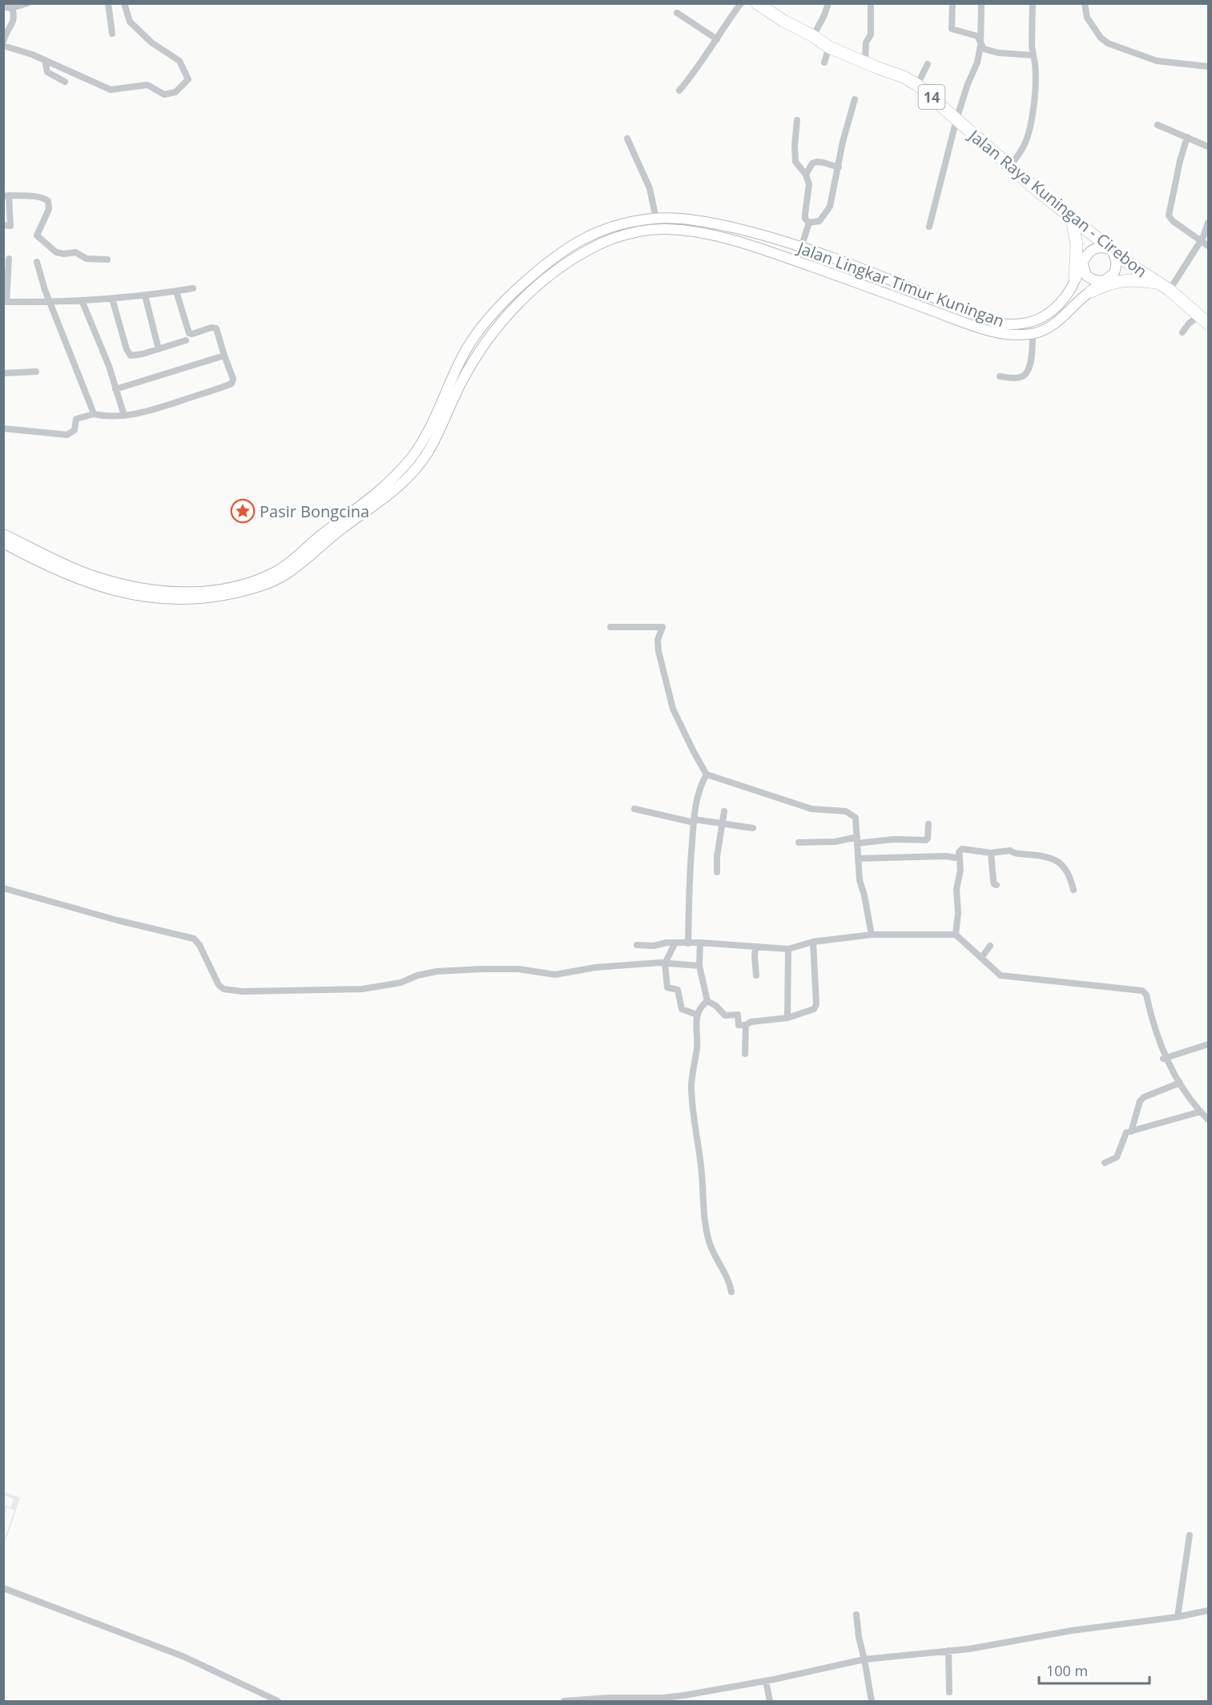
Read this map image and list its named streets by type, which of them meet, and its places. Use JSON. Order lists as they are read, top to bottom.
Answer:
{
  "streets": {
    "highway": ["14", "Jalan Raya Kuningan - Cirebon"],
    "main road": ["Jalan Lingkar Timur Kuningan"]
  },
  "crossings": [
    ["Jalan Raya Kuningan - Cirebon", "Jalan Lingkar Timur Kuningan"]
  ],
  "places": {
    "place": ["Pasir Bongcina"]
  },
  "scale_bar": "100 m"
}
